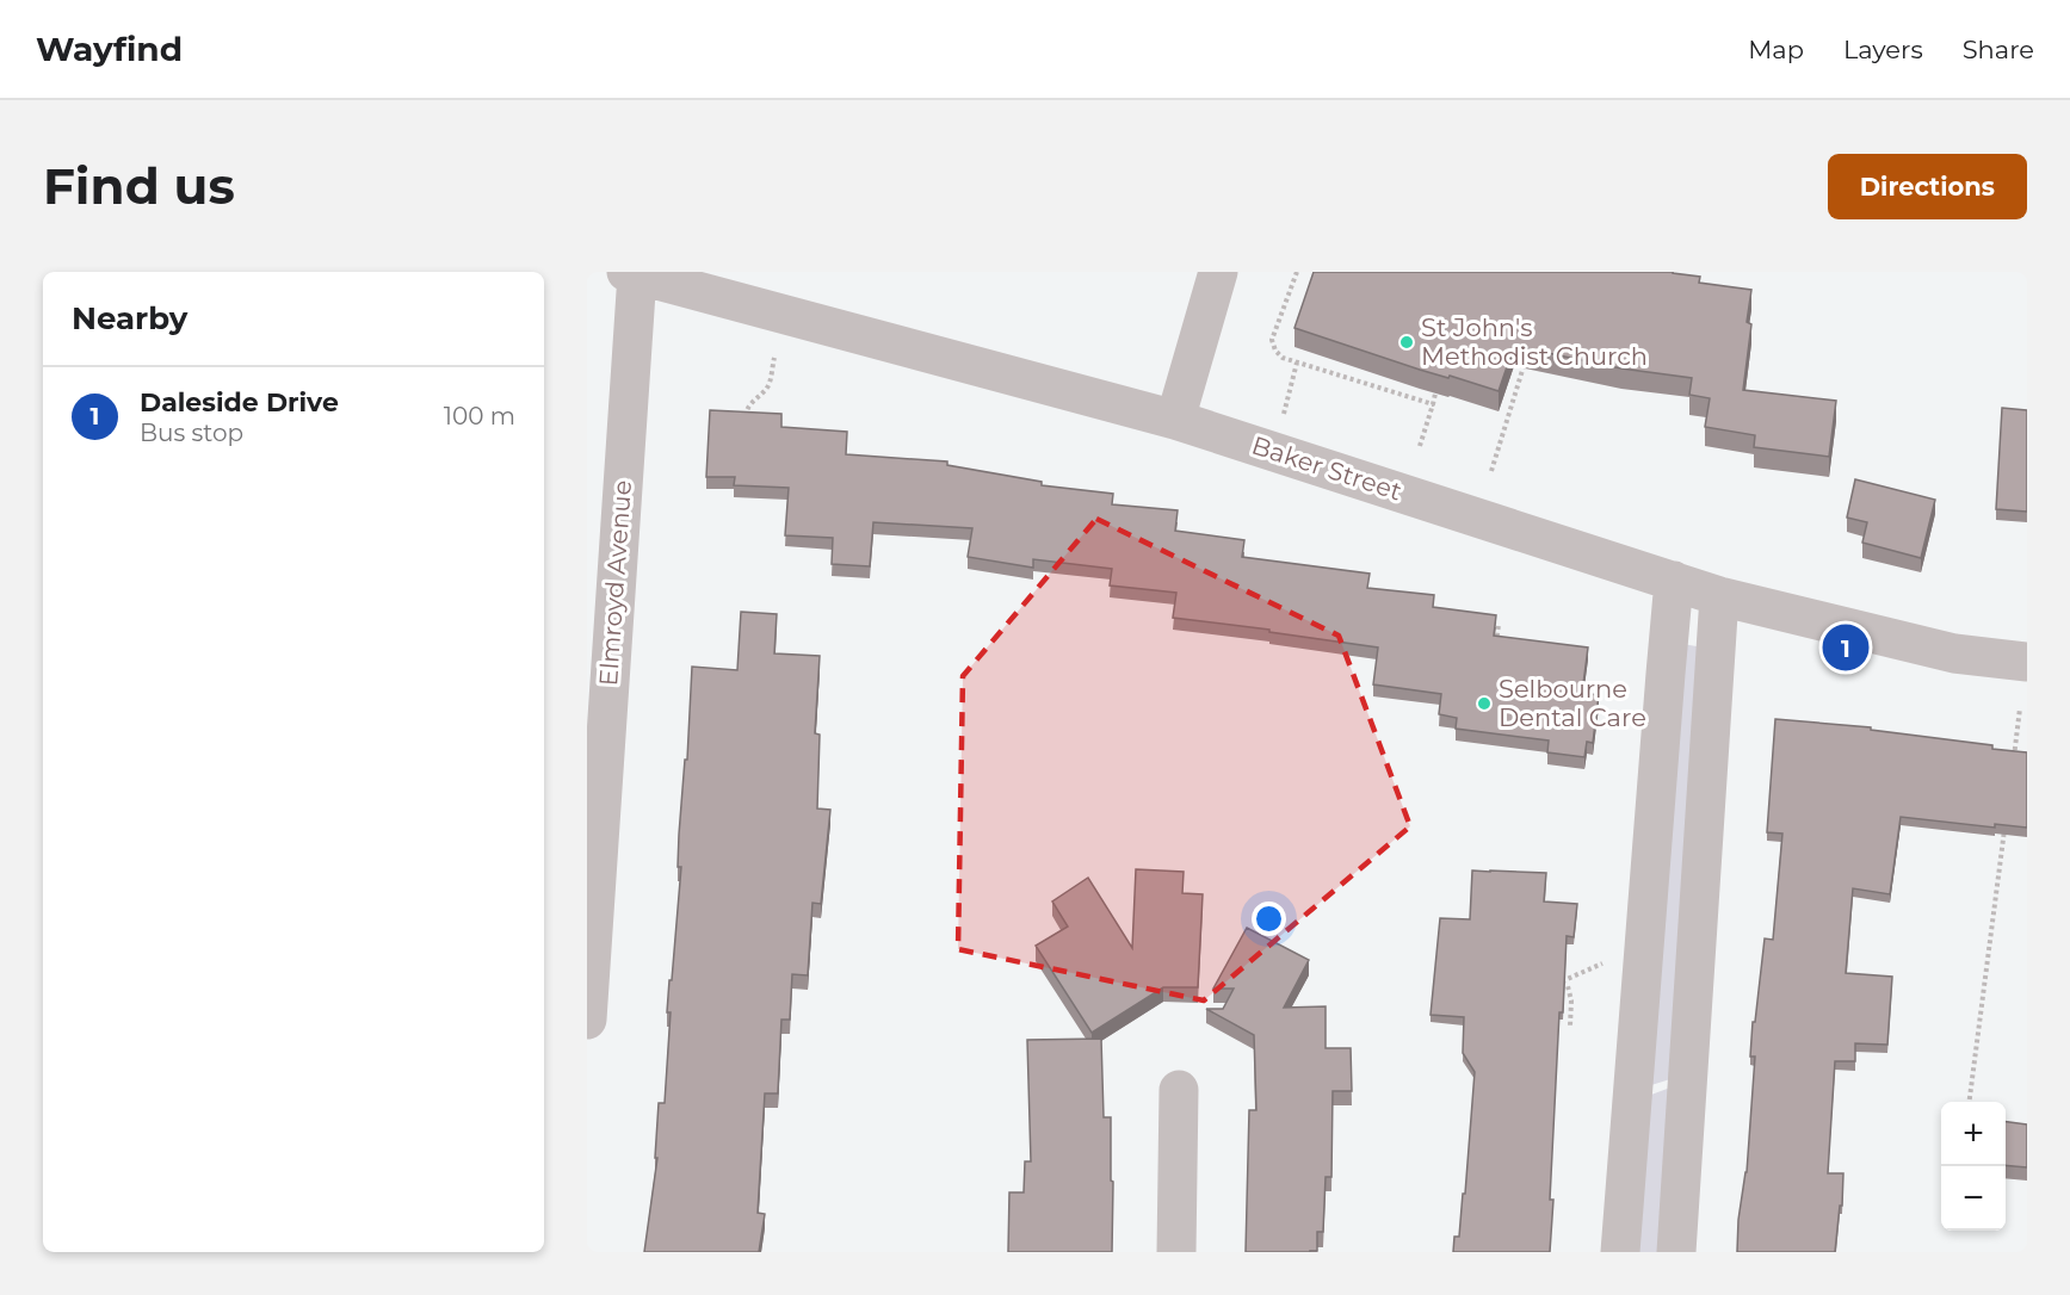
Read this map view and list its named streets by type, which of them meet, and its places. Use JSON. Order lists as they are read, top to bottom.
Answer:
{
  "streets": {
    "street": ["Baker Street", "Elmroyd Avenue"]
  },
  "crossings": [
    ["Baker Street", "Elmroyd Avenue"]
  ],
  "places": ["St John's Methodist Church", "Selbourne Dental Care"],
  "page": {
    "header": "Wayfind",
    "nav": ["Map", "Layers", "Share"],
    "buttons": "Directions",
    "title": "Find us",
    "heading": "Nearby",
    "list": [
      {
        "mark": "1",
        "name": "Daleside Drive",
        "note": "Bus stop",
        "value": "100 m"
      }
    ],
    "pins": "1",
    "map_buttons": ["+", "−"]
  }
}
